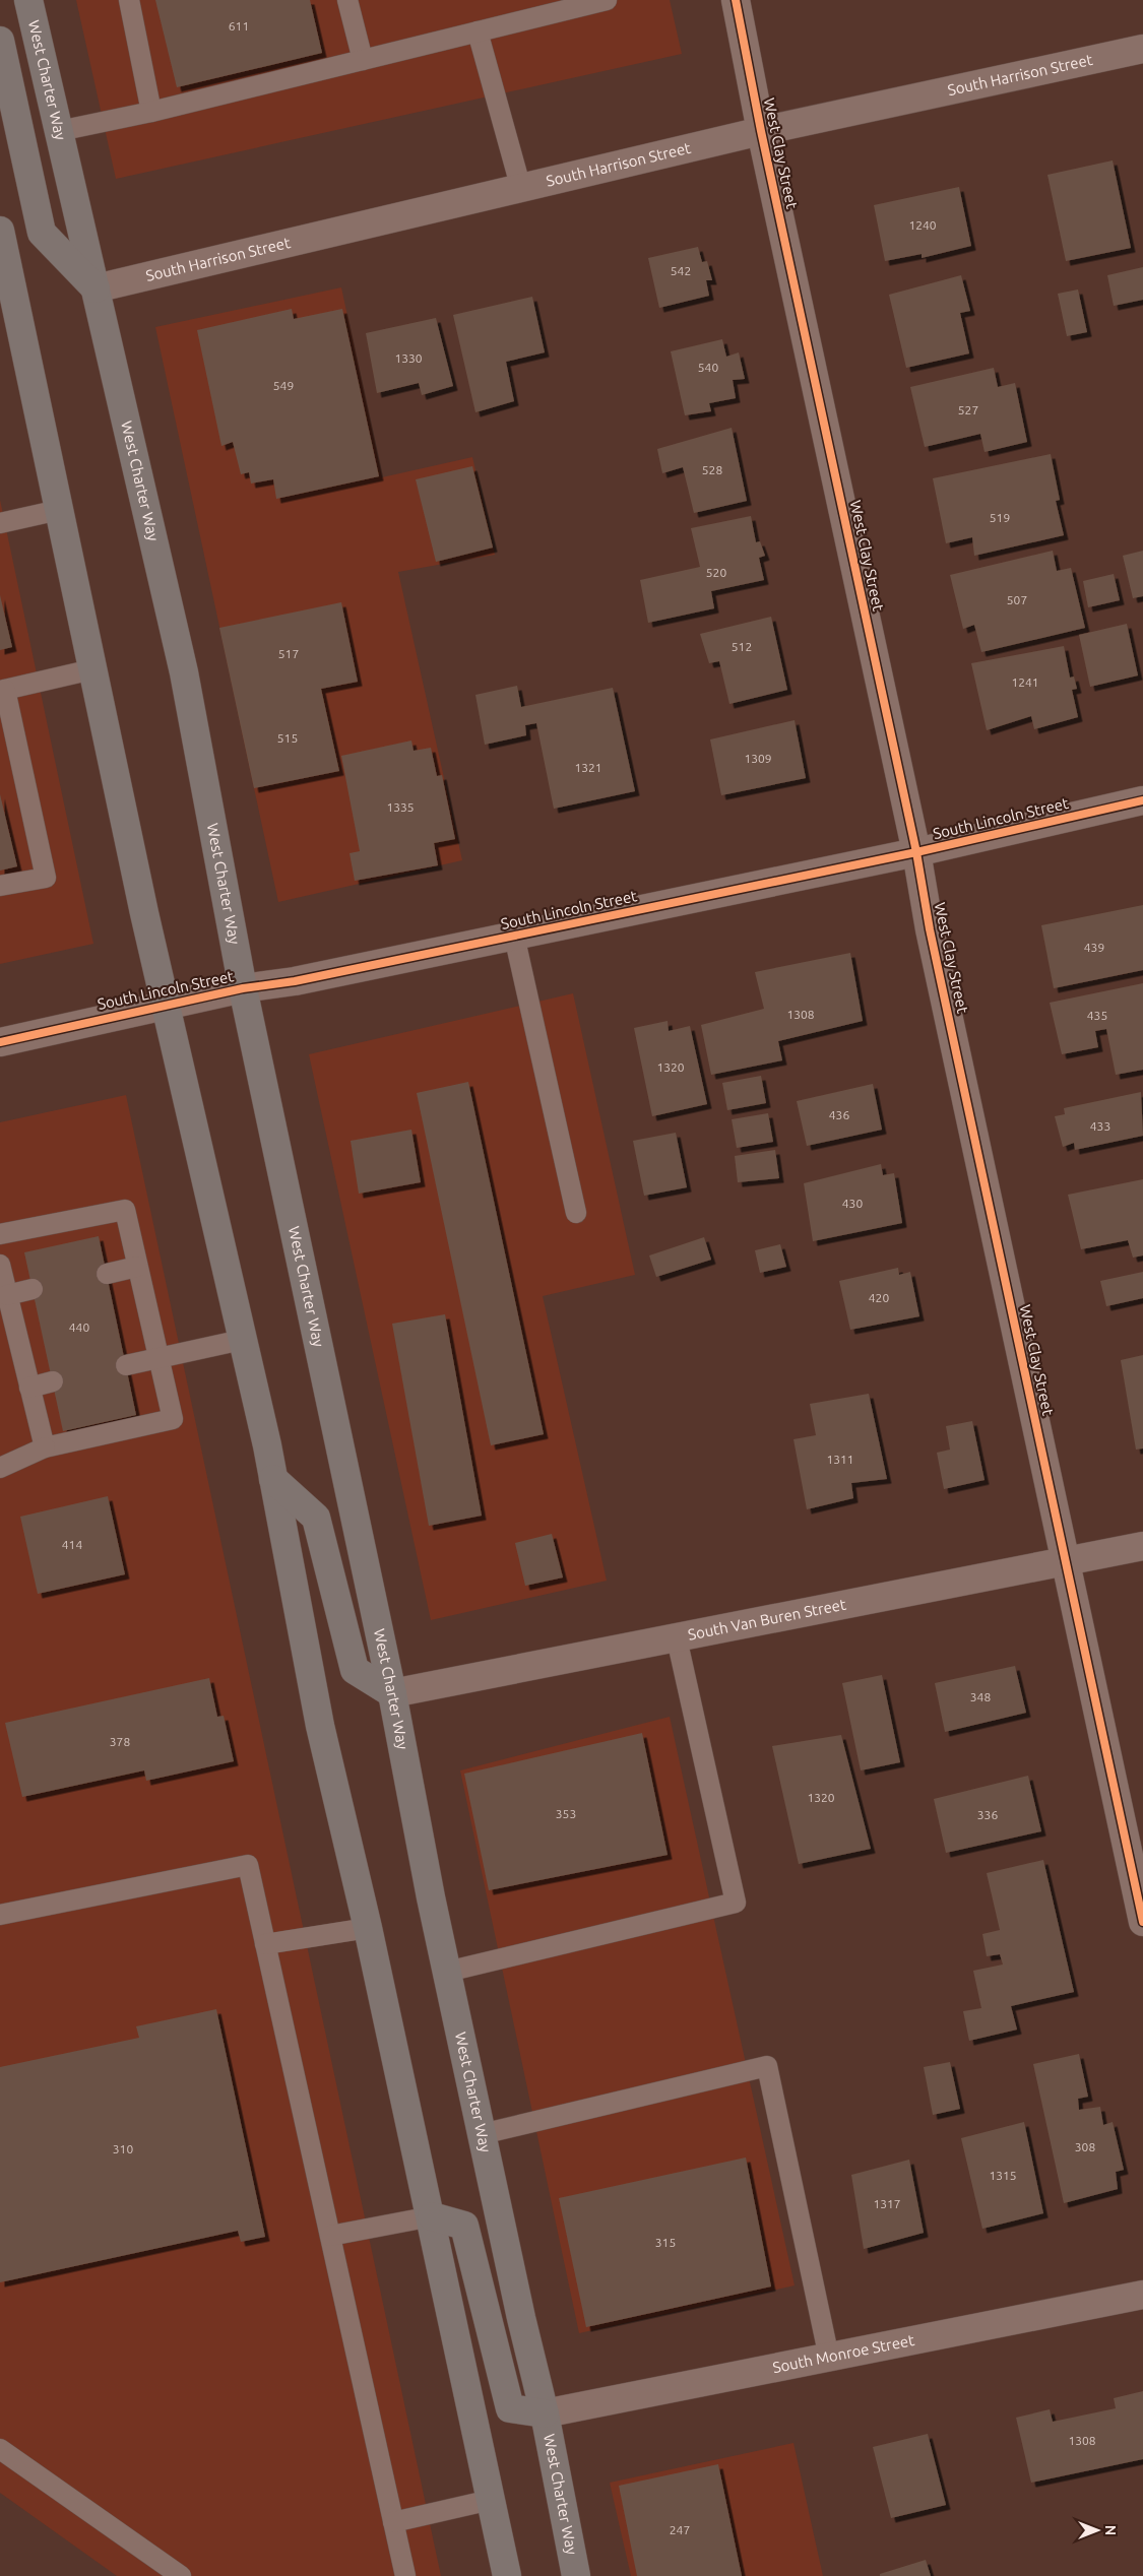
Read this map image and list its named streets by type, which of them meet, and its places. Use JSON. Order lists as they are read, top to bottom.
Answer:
{
  "streets": {
    "main road": ["West Charter Way"],
    "street": [
      "South Harrison Street",
      "West Clay Street",
      "South Lincoln Street",
      "South Van Buren Street",
      "South Monroe Street"
    ]
  },
  "crossings": [
    ["South Harrison Street", "West Charter Way"],
    ["South Harrison Street", "West Clay Street"],
    ["West Charter Way", "South Lincoln Street"],
    ["West Charter Way", "South Van Buren Street"],
    ["West Charter Way", "South Monroe Street"],
    ["West Clay Street", "South Lincoln Street"],
    ["West Clay Street", "South Van Buren Street"]
  ],
  "house_numbers": [
    "611",
    "1240",
    "542",
    "1330",
    "540",
    "549",
    "527",
    "528",
    "519",
    "520",
    "507",
    "512",
    "517",
    "1241",
    "515",
    "1309",
    "1321",
    "1335",
    "439",
    "1308",
    "435",
    "1320",
    "436",
    "433",
    "430",
    "420",
    "440",
    "1311",
    "414",
    "348",
    "378",
    "1320",
    "353",
    "336",
    "308",
    "310",
    "1315",
    "1317",
    "315",
    "1308",
    "247"
  ],
  "north": "right"
}
